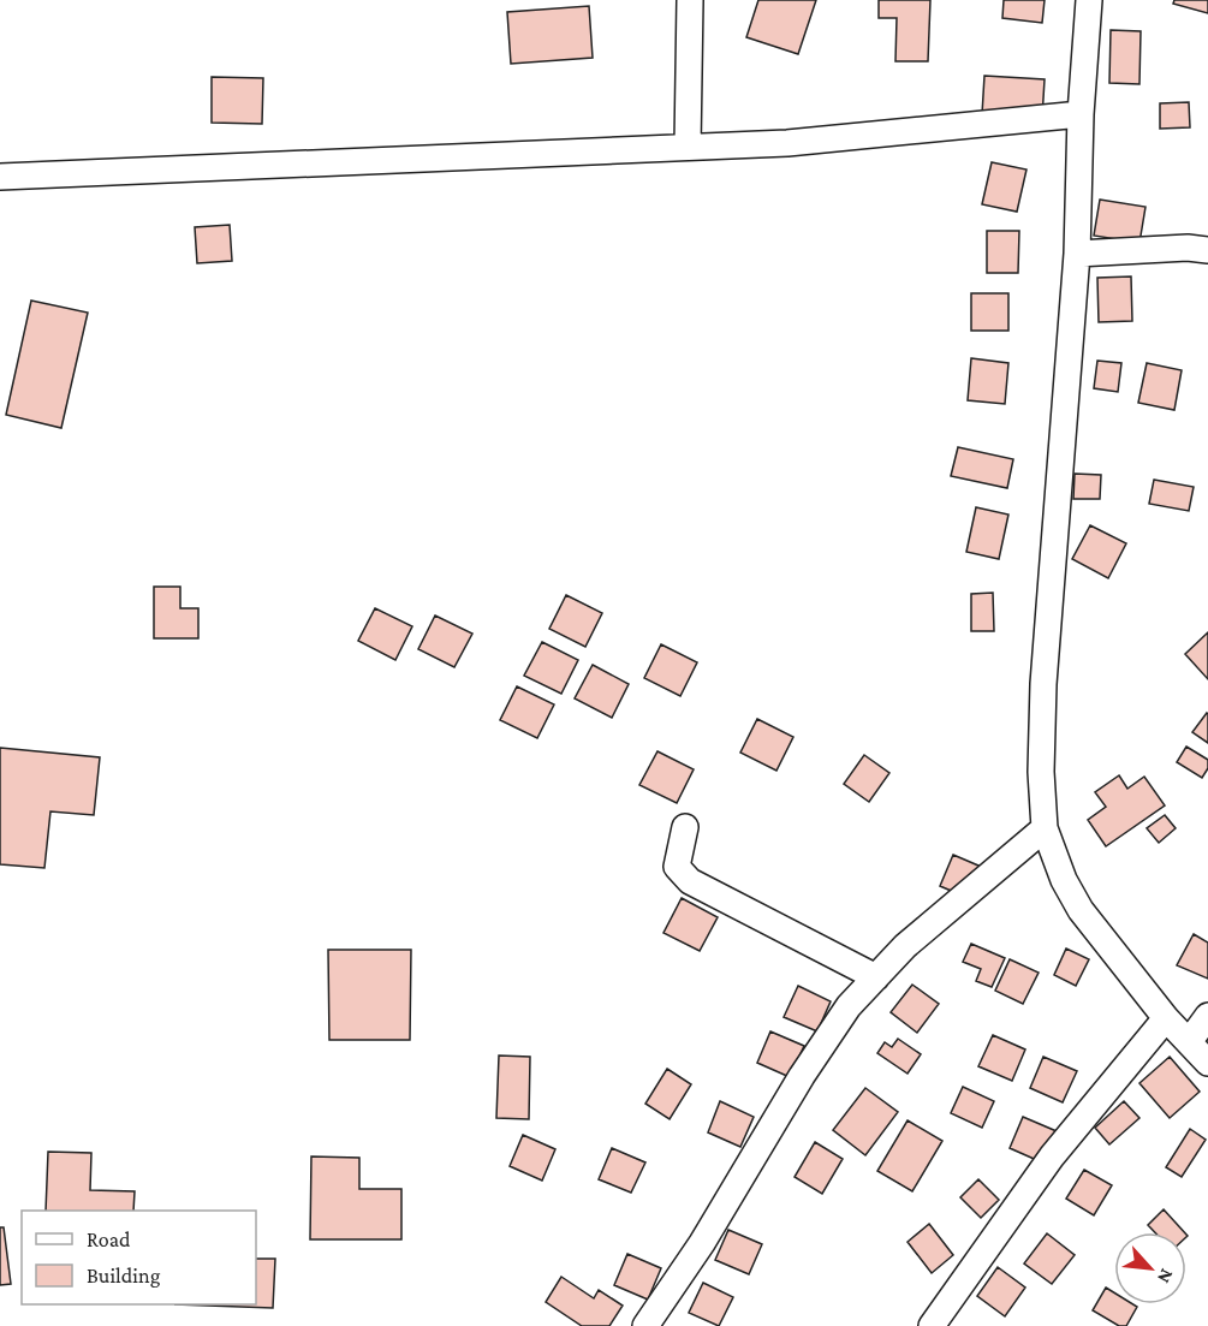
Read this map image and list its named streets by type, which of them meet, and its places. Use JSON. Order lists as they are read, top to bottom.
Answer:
{
  "legend": ["Road", "Building"],
  "north": "bottom right"
}
